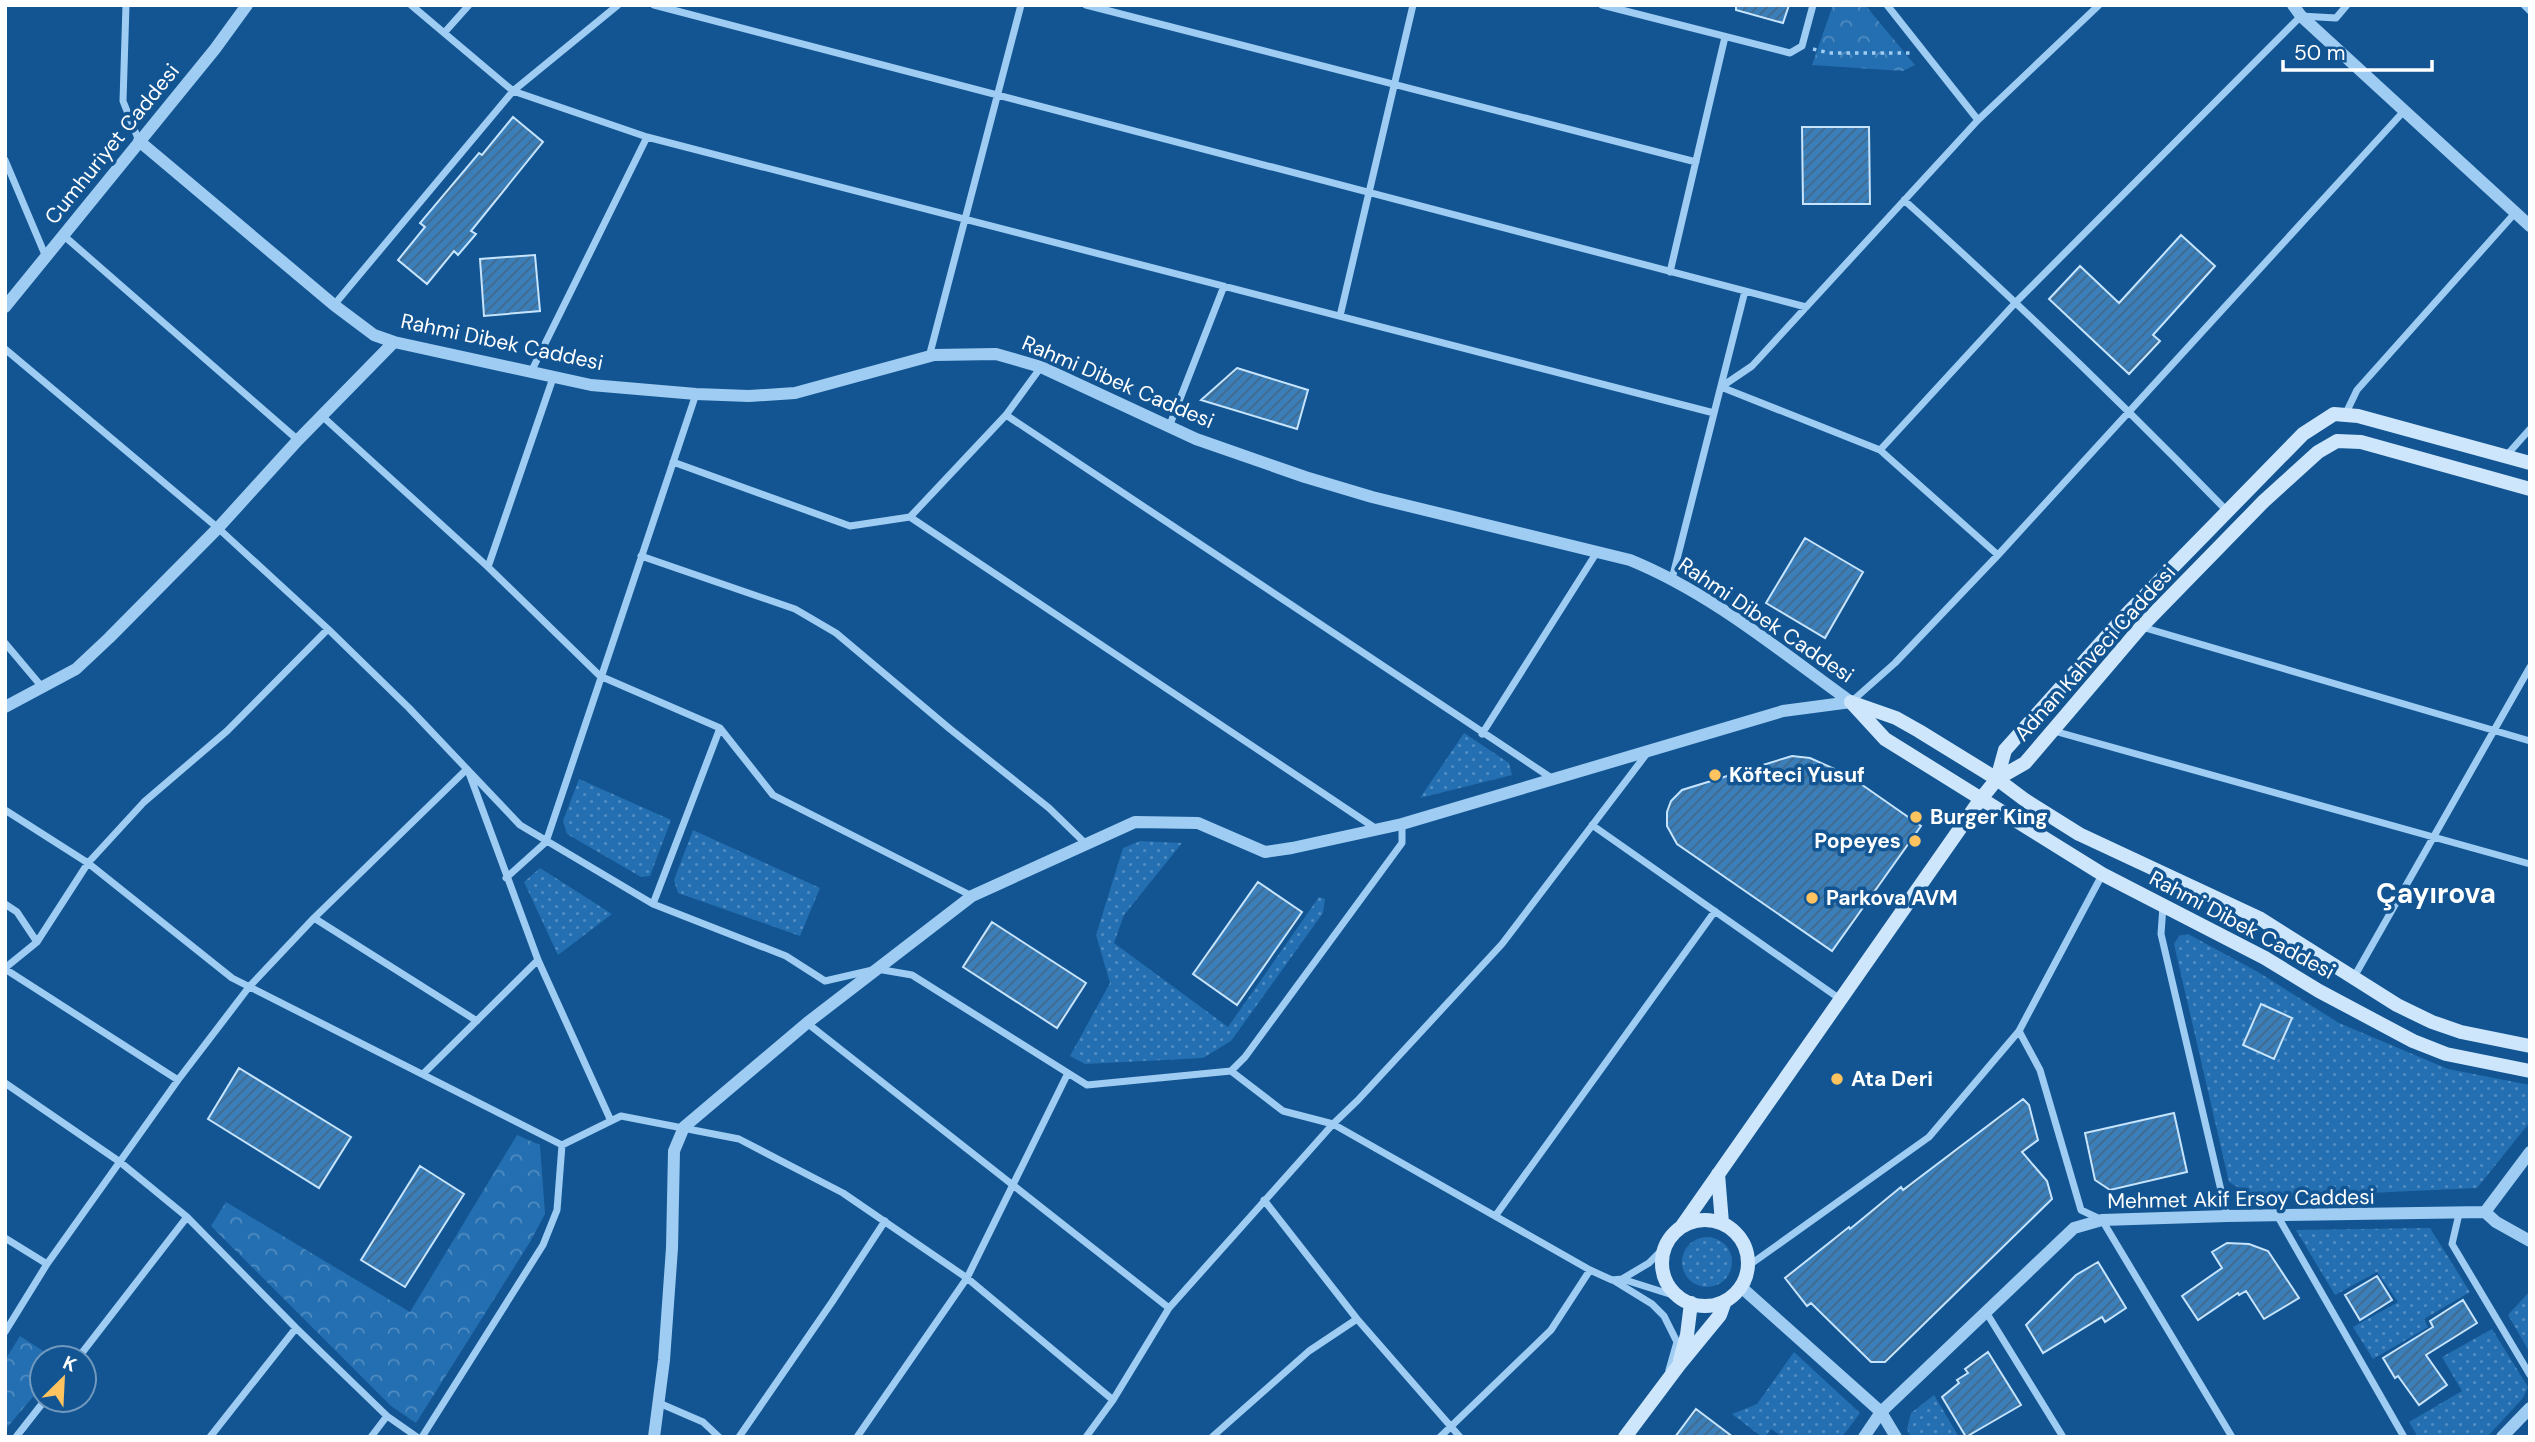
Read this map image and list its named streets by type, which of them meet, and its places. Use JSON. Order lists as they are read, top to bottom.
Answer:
{
  "streets": {
    "main road": ["Rahmi Dibek Caddesi", "Adnan Kahveci Caddesi"],
    "street": ["Cumhuriyet Caddesi", "Mehmet Akif Ersoy Caddesi"]
  },
  "crossings": [
    ["Cumhuriyet Caddesi", "Rahmi Dibek Caddesi"],
    ["Rahmi Dibek Caddesi", "Adnan Kahveci Caddesi"]
  ],
  "districts": ["Çayırova"],
  "places": [
    "Köfteci Yusuf",
    "Burger King",
    "Popeyes",
    "Parkova AVM",
    "Ata Deri"
  ],
  "scale_bar": "50 m",
  "north": "top right"
}
